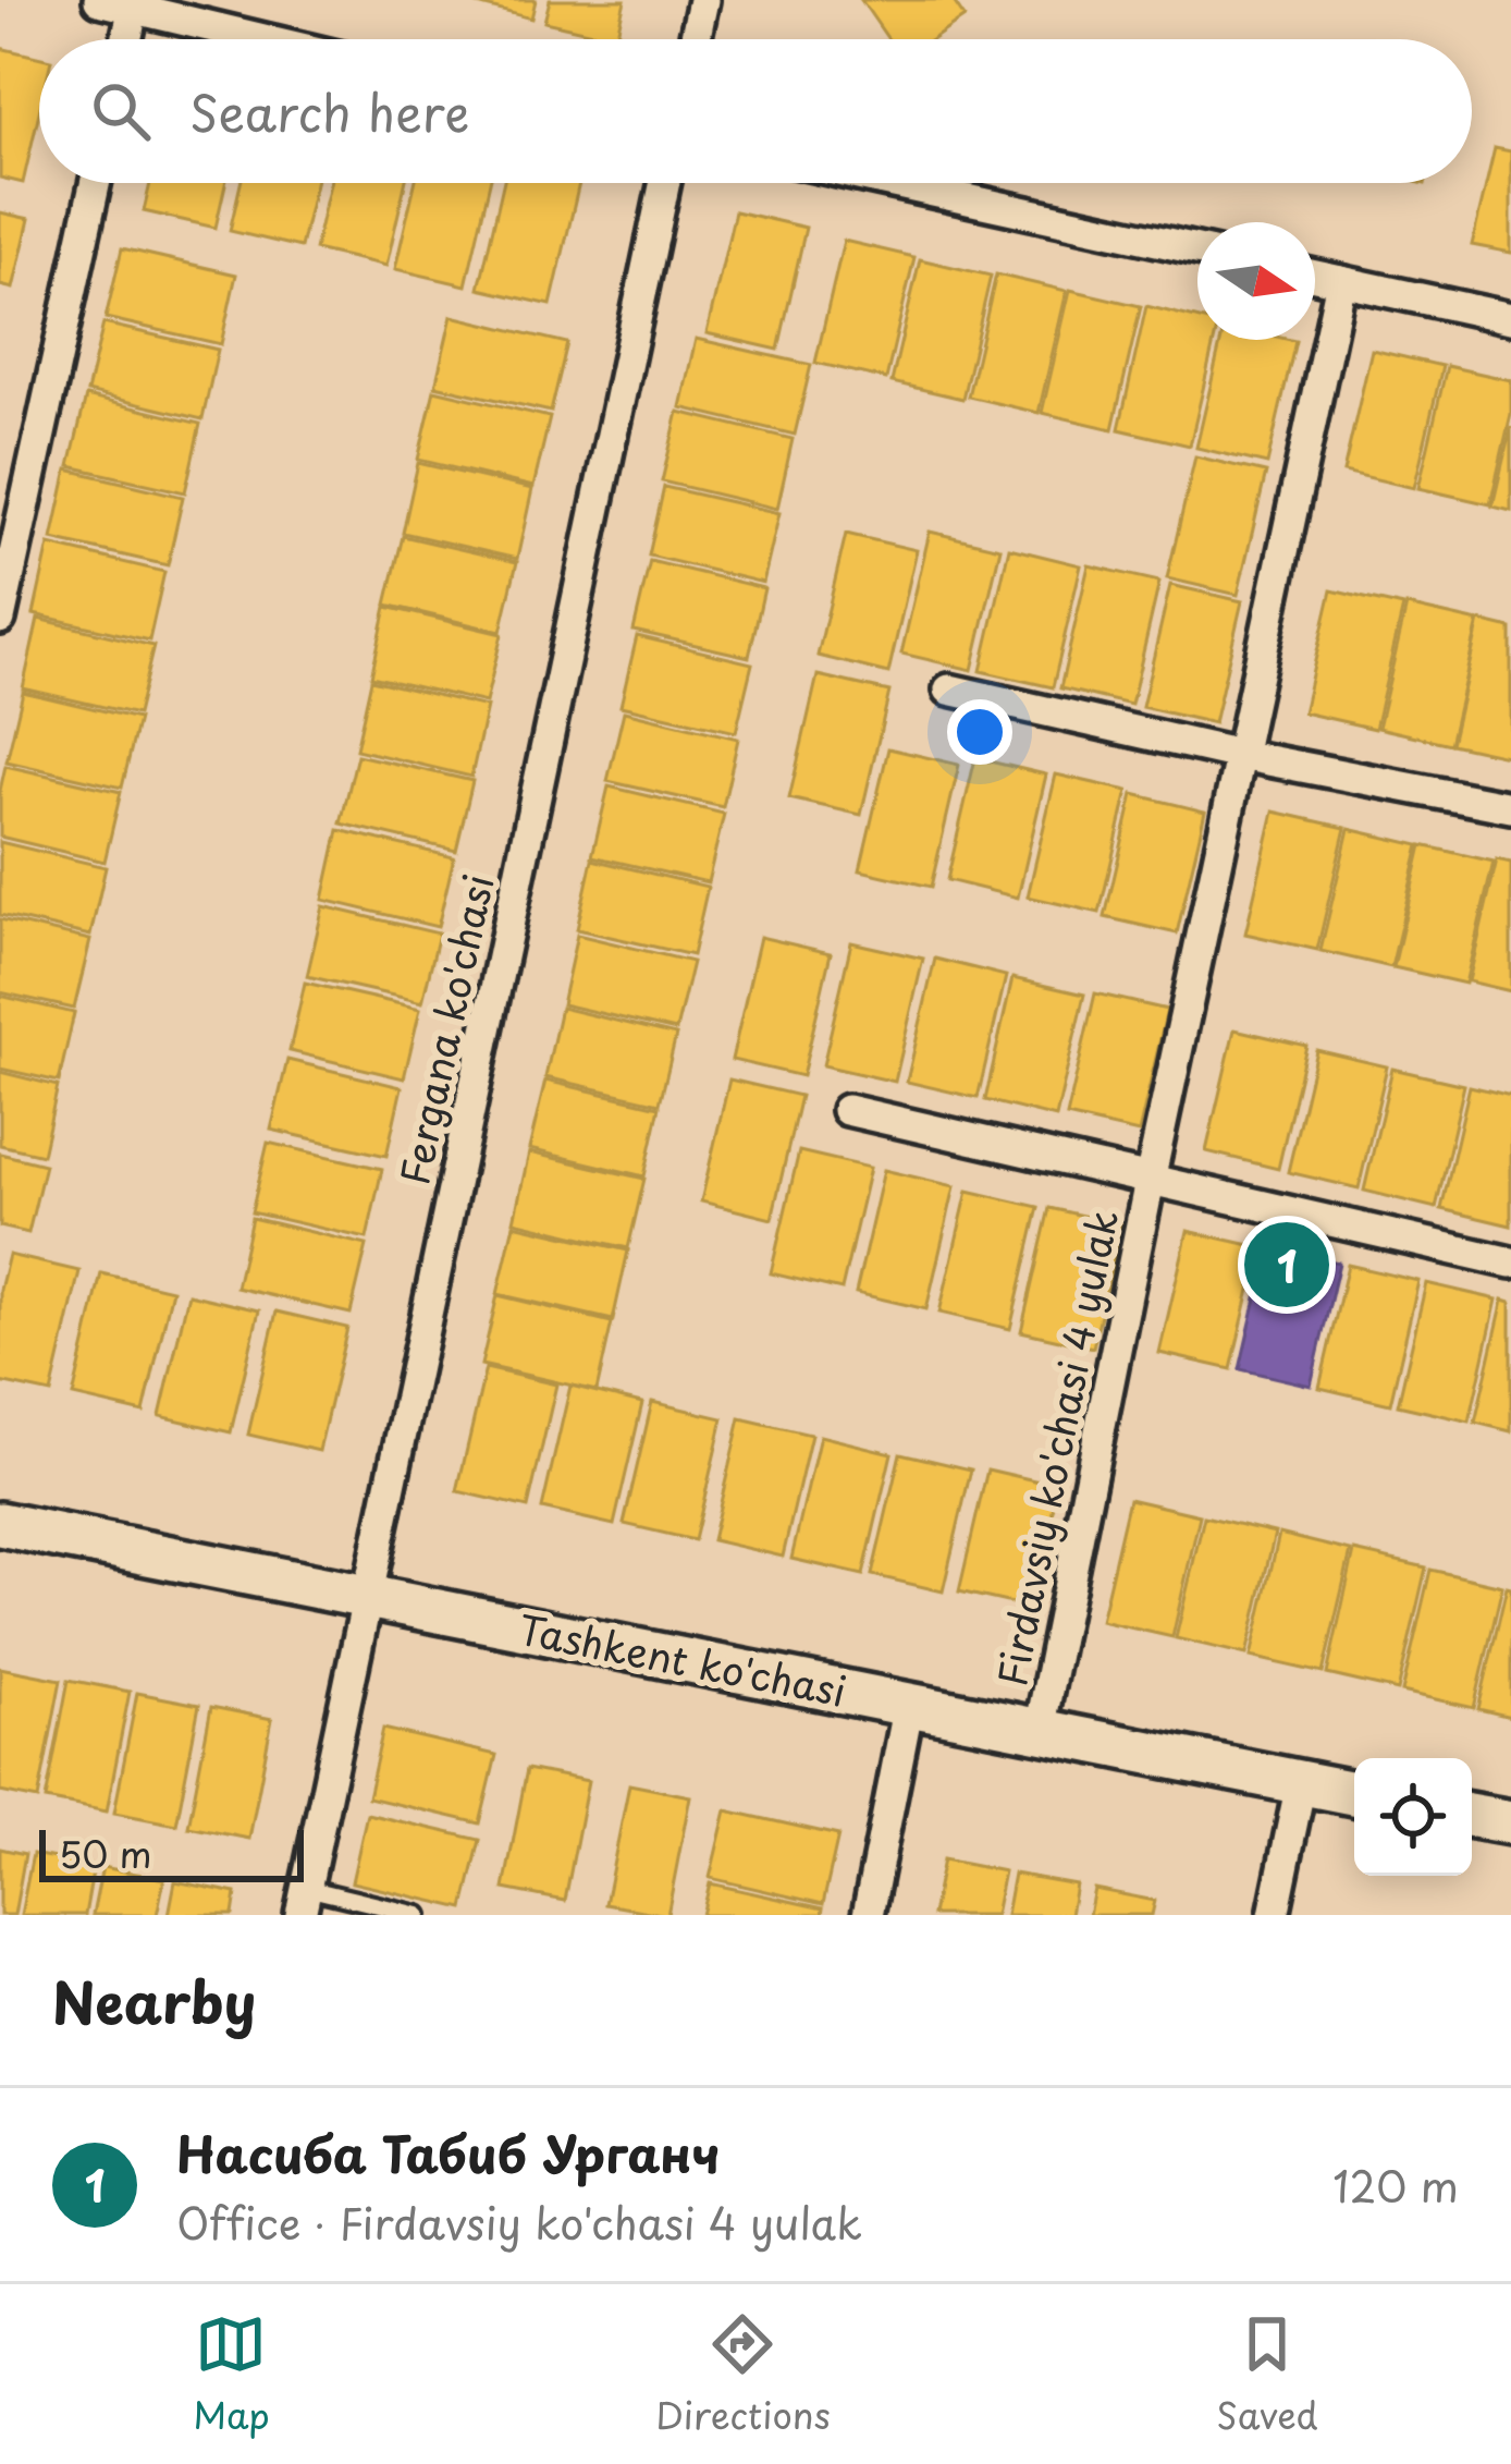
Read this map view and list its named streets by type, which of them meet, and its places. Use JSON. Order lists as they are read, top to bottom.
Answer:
{
  "streets": {
    "street": ["Fergana ko'chasi", "Firdavsiy ko'chasi 4 yulak", "Tashkent ko'chasi"]
  },
  "crossings": [
    ["Fergana ko'chasi", "Tashkent ko'chasi"],
    ["Firdavsiy ko'chasi 4 yulak", "Tashkent ko'chasi"]
  ],
  "scale_bar": "50 m",
  "north": "right",
  "page": {
    "search": "Search here",
    "pins": "1",
    "scale": "50 m",
    "heading": "Nearby",
    "list": [
      {
        "mark": "1",
        "name": "Насиба Табиб Урганч",
        "note": "Office · Firdavsiy ko'chasi 4 yulak",
        "value": "120 m"
      }
    ],
    "nav": ["Map", "Directions", "Saved"]
  }
}
